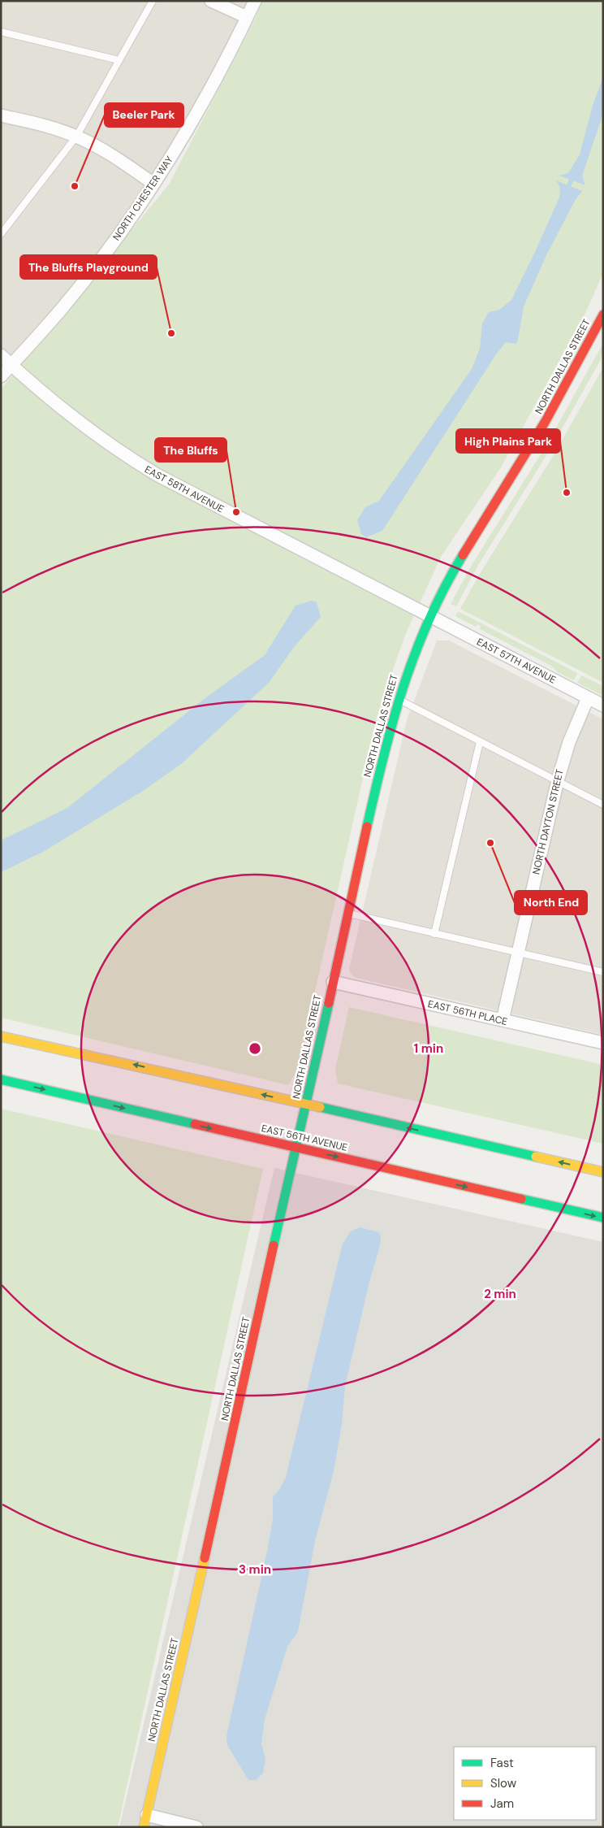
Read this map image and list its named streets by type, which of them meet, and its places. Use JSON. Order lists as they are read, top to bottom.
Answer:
{
  "streets": {
    "street": [
      "NORTH CHESTER WAY",
      "NORTH DALLAS STREET",
      "EAST 58TH AVENUE",
      "EAST 57TH AVENUE",
      "NORTH DAYTON STREET",
      "EAST 56TH PLACE",
      "EAST 56TH AVENUE"
    ]
  },
  "crossings": [
    ["NORTH CHESTER WAY", "EAST 58TH AVENUE"],
    ["NORTH DALLAS STREET", "EAST 58TH AVENUE"],
    ["NORTH DALLAS STREET", "EAST 57TH AVENUE"],
    ["NORTH DALLAS STREET", "EAST 56TH PLACE"],
    ["NORTH DALLAS STREET", "EAST 56TH AVENUE"],
    ["EAST 58TH AVENUE", "EAST 57TH AVENUE"],
    ["EAST 57TH AVENUE", "NORTH DAYTON STREET"],
    ["NORTH DAYTON STREET", "EAST 56TH PLACE"]
  ],
  "places": [
    "Beeler Park",
    "The Bluffs Playground",
    "High Plains Park",
    "The Bluffs",
    "North End"
  ],
  "legend": ["Fast", "Slow", "Jam"],
  "rings": ["1 min", "2 min", "3 min"]
}
